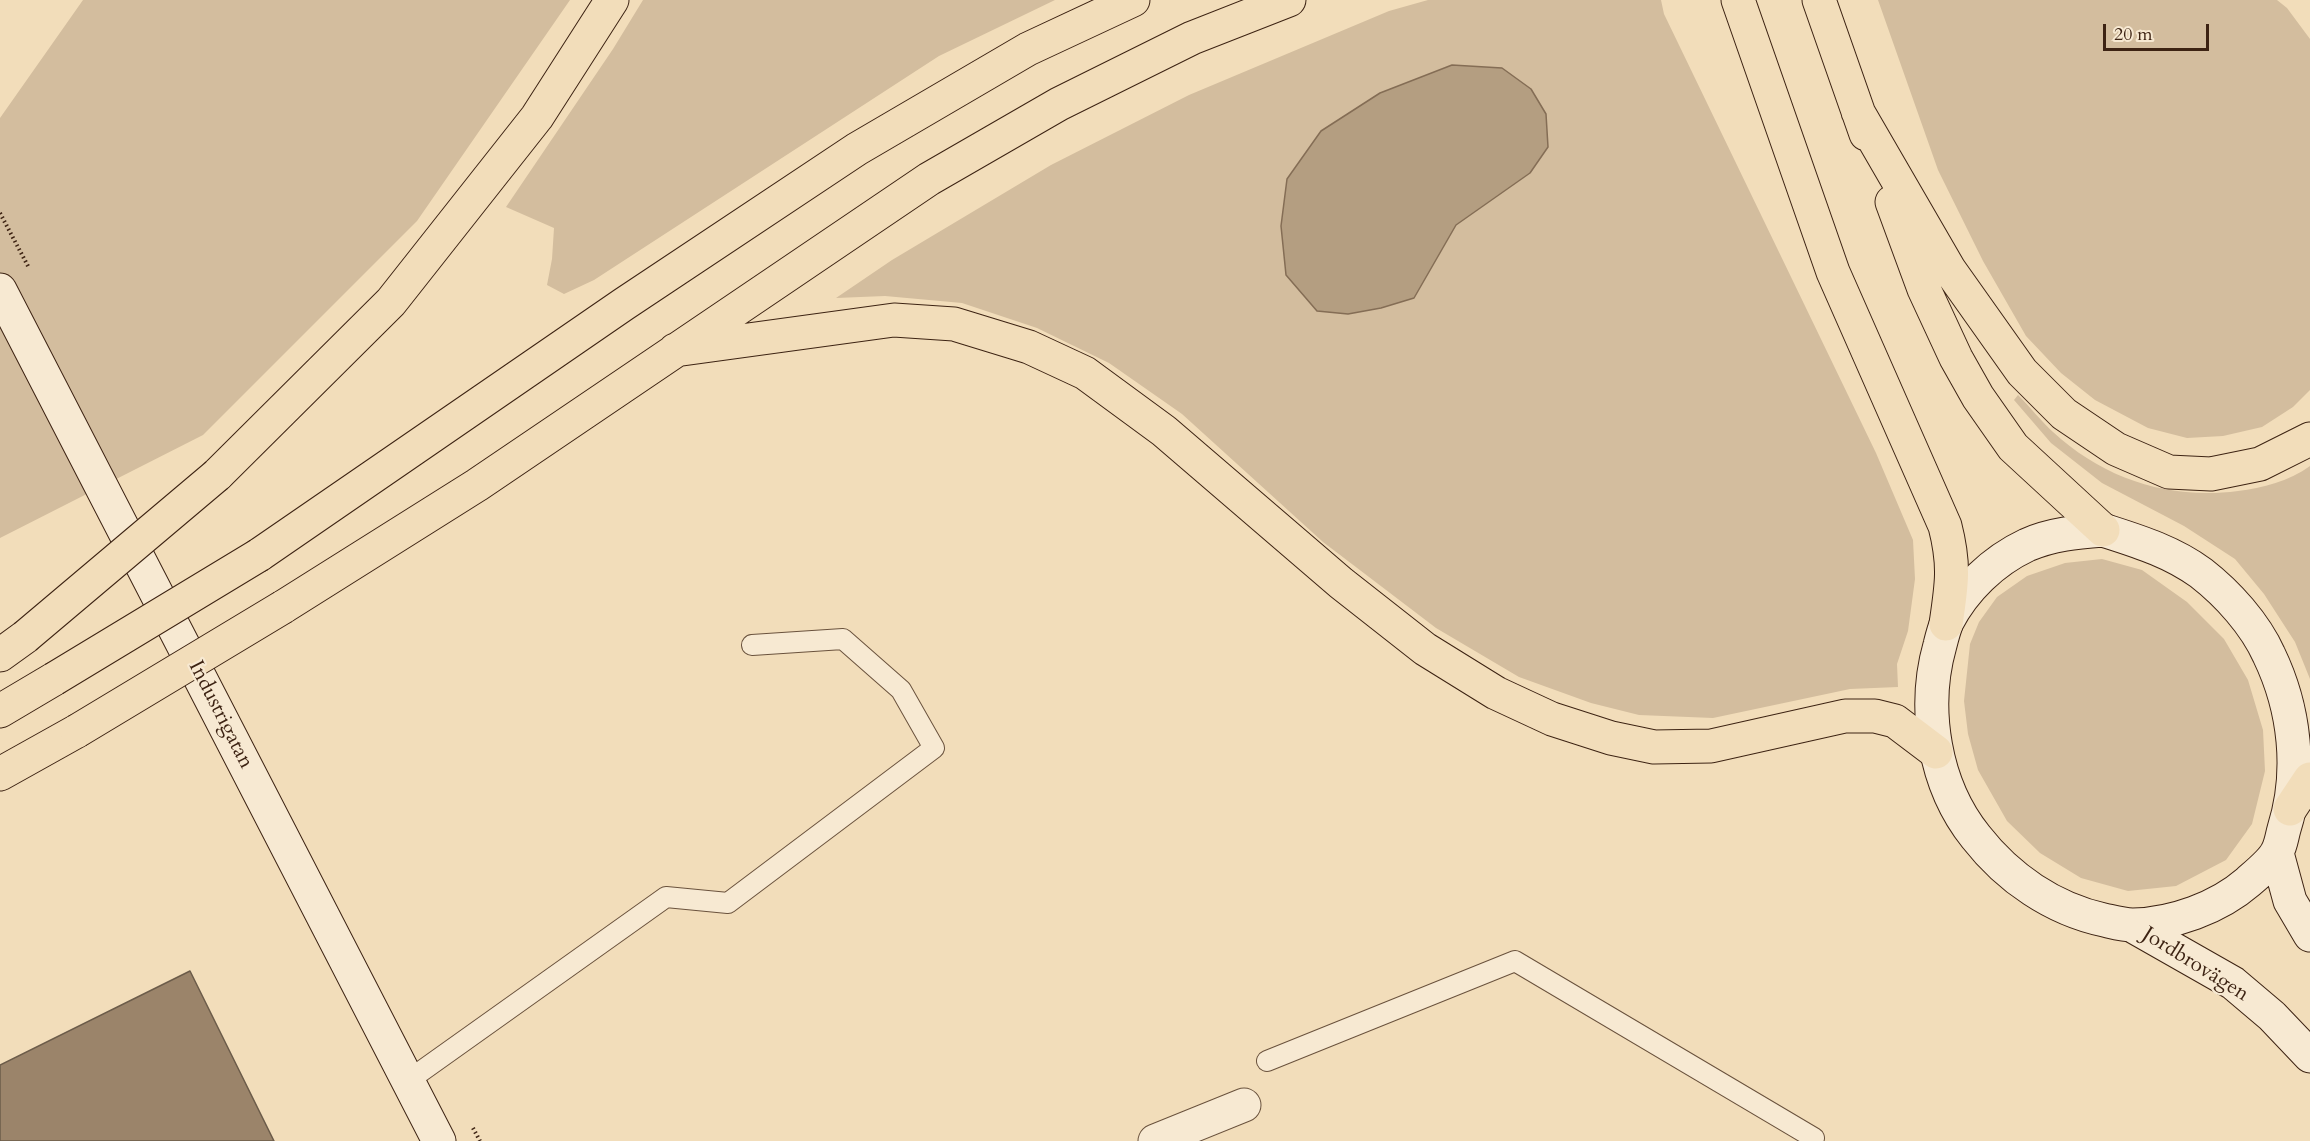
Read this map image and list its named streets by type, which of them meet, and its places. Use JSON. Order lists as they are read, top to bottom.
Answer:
{
  "streets": {
    "main road": ["Industrigatan", "Jordbrovägen"]
  },
  "scale_bar": "20 m"
}
